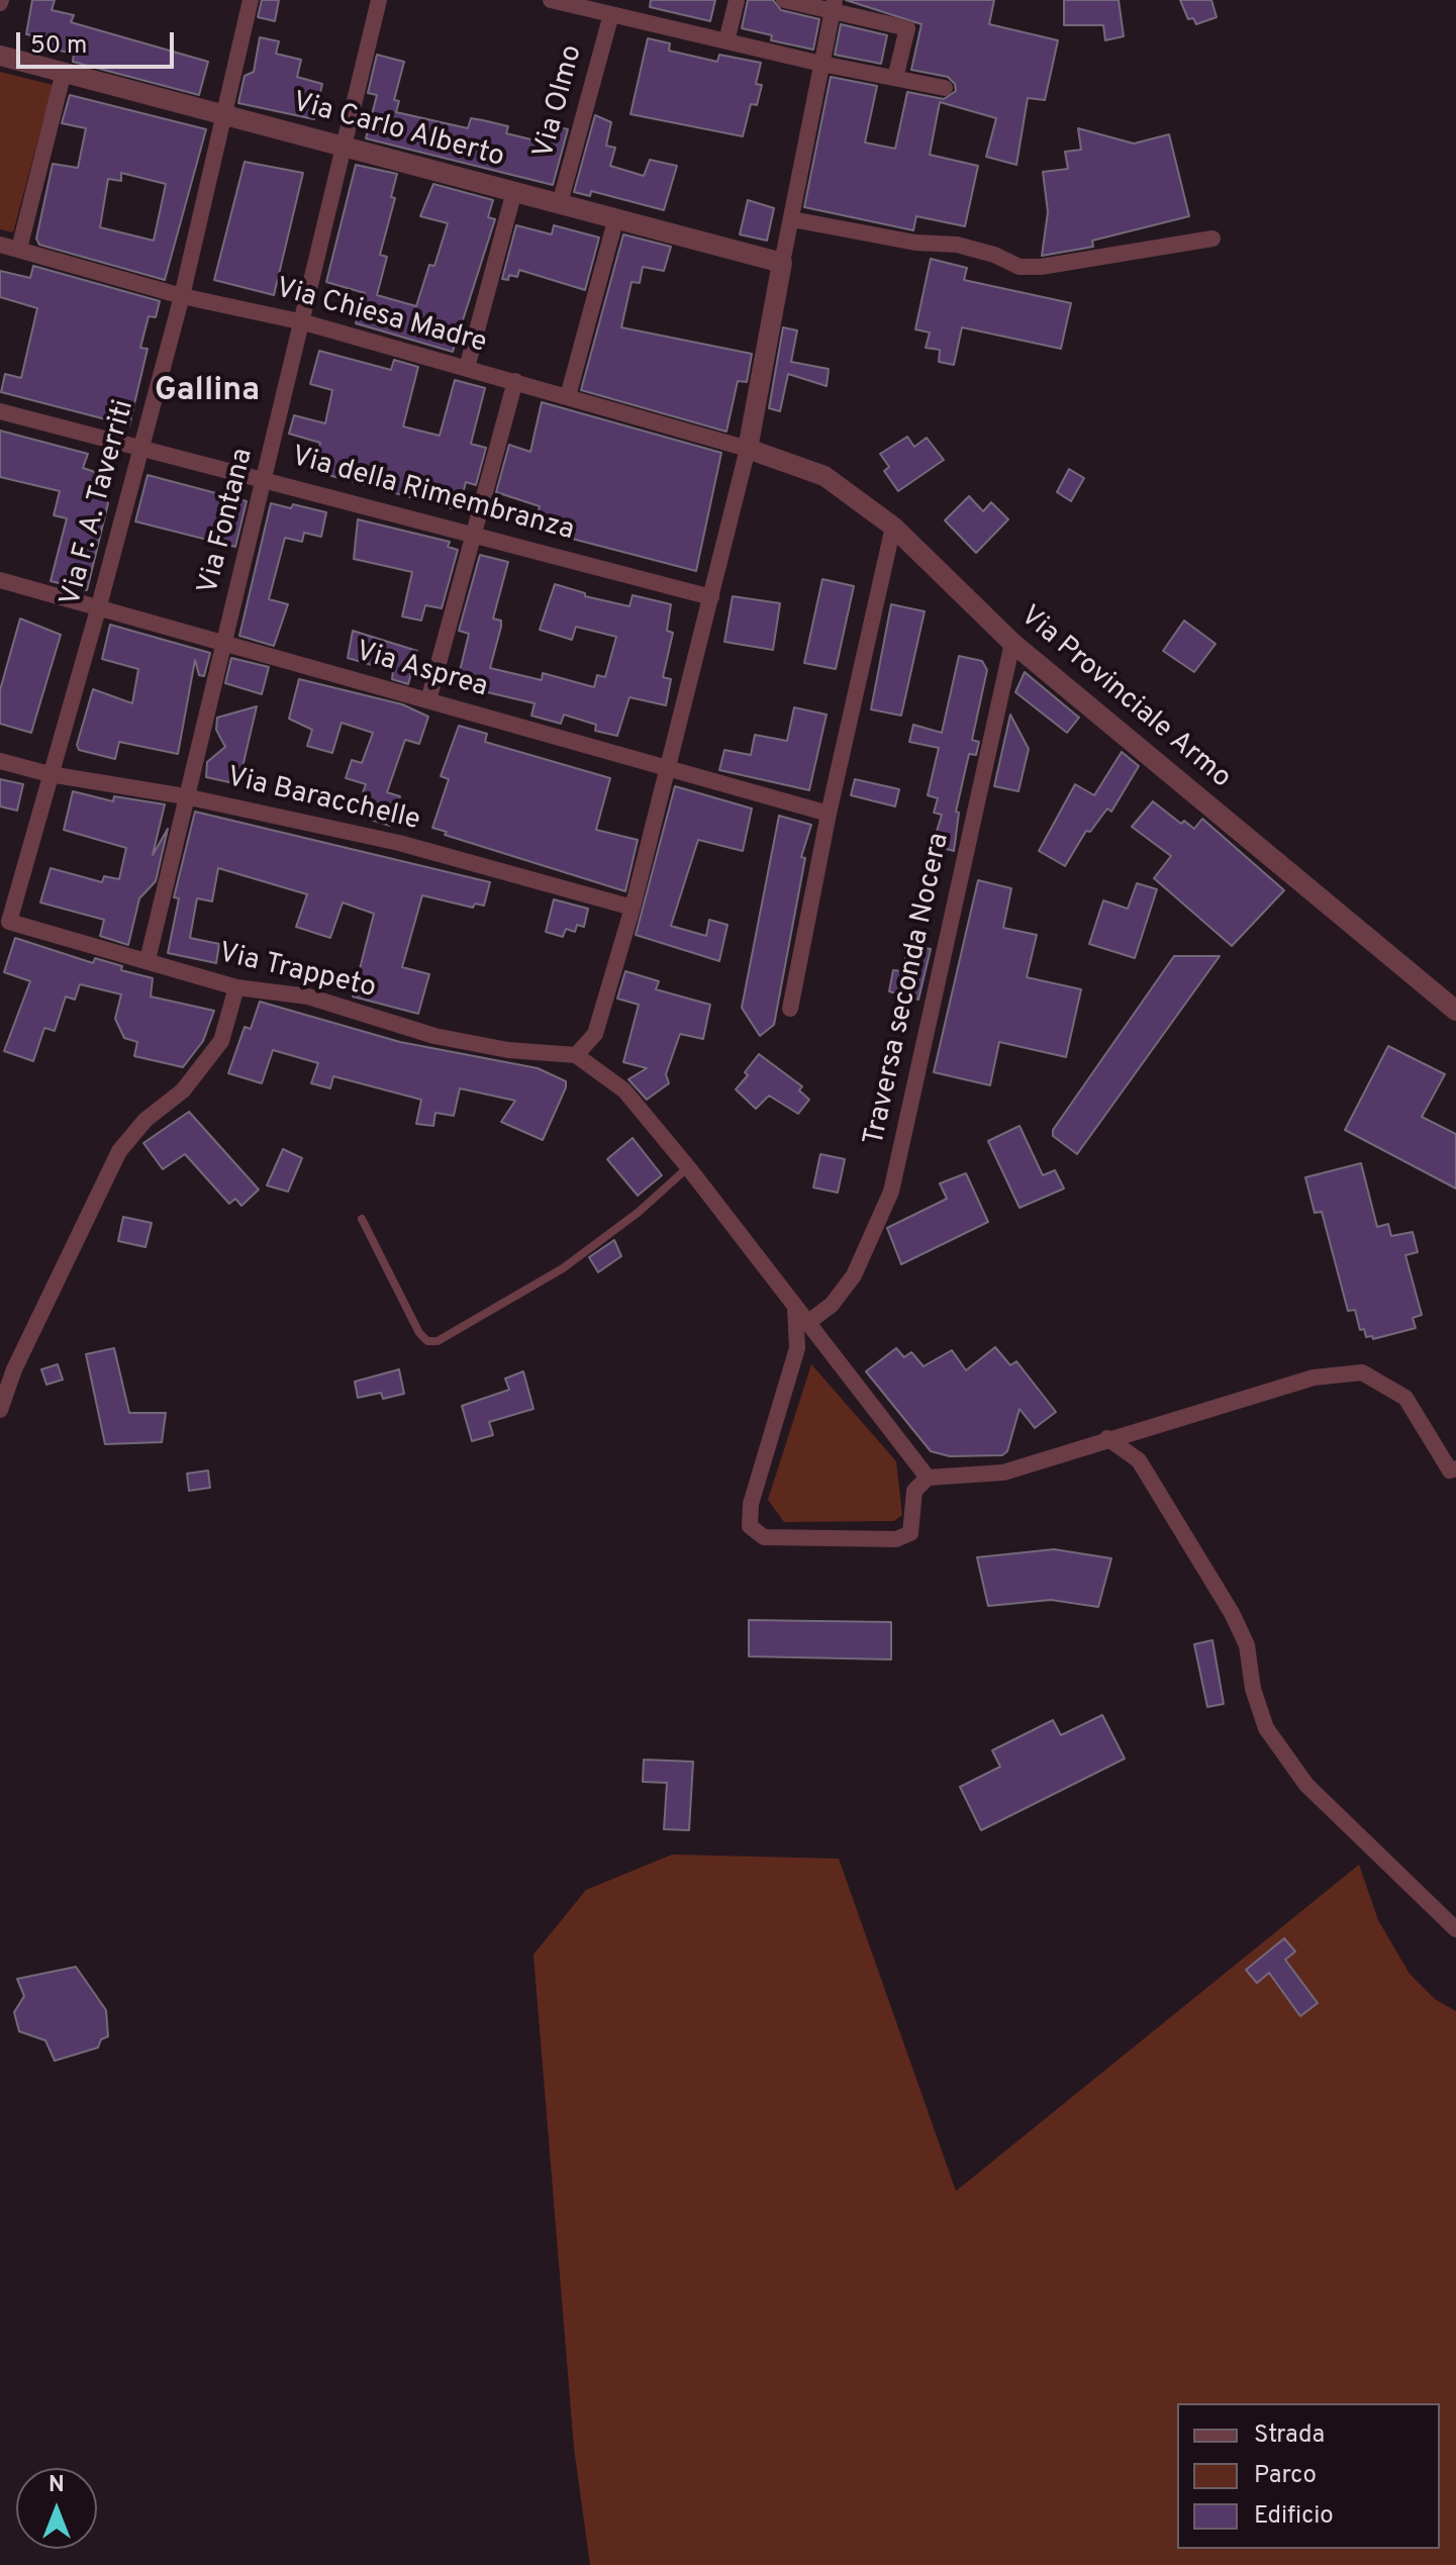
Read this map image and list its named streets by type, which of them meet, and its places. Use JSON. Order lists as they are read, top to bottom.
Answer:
{
  "streets": {
    "street": [
      "Via Olmo",
      "Via Carlo Alberto",
      "Via Chiesa Madre",
      "Via della Rimembranza",
      "Via F. A. Taverriti",
      "Via Fontana",
      "Via Asprea",
      "Via Provinciale Armo",
      "Via Baracchelle",
      "Via Trappeto",
      "Traversa seconda Nocera"
    ]
  },
  "crossings": [
    ["Via Olmo", "Via Carlo Alberto"],
    ["Via Carlo Alberto", "Via F. A. Taverriti"],
    ["Via Carlo Alberto", "Via Fontana"],
    ["Via Chiesa Madre", "Via F. A. Taverriti"],
    ["Via Chiesa Madre", "Via Fontana"],
    ["Via Chiesa Madre", "Via Provinciale Armo"],
    ["Via della Rimembranza", "Via F. A. Taverriti"],
    ["Via della Rimembranza", "Via Fontana"],
    ["Via F. A. Taverriti", "Via Asprea"],
    ["Via F. A. Taverriti", "Via Baracchelle"],
    ["Via F. A. Taverriti", "Via Trappeto"],
    ["Via Fontana", "Via Asprea"],
    ["Via Fontana", "Via Baracchelle"],
    ["Via Fontana", "Via Trappeto"],
    ["Via Provinciale Armo", "Traversa seconda Nocera"]
  ],
  "districts": ["Gallina"],
  "legend": ["Strada", "Parco", "Edificio"],
  "scale_bar": "50 m",
  "north": "top"
}
